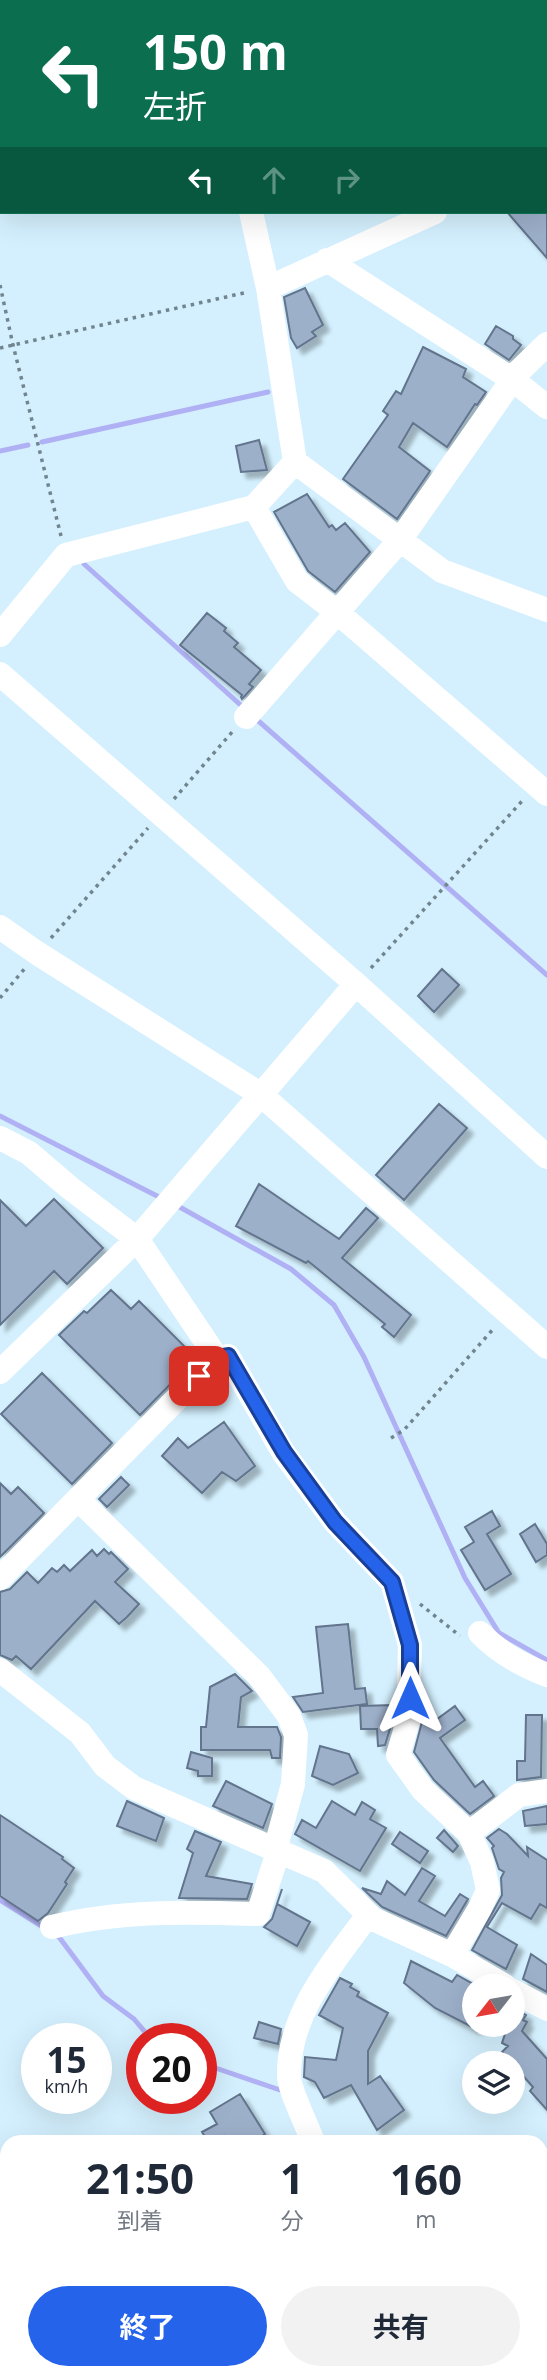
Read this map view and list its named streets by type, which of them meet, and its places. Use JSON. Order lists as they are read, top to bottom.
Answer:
{
  "north": "bottom left",
  "page": {
    "turn": ["150 m", "左折"],
    "speed": "15 km/h",
    "limit": "20",
    "eta": [
      "21:50",
      "到着",
      "1",
      "分",
      "160",
      "m"
    ],
    "buttons": ["終了", "共有"]
  }
}
